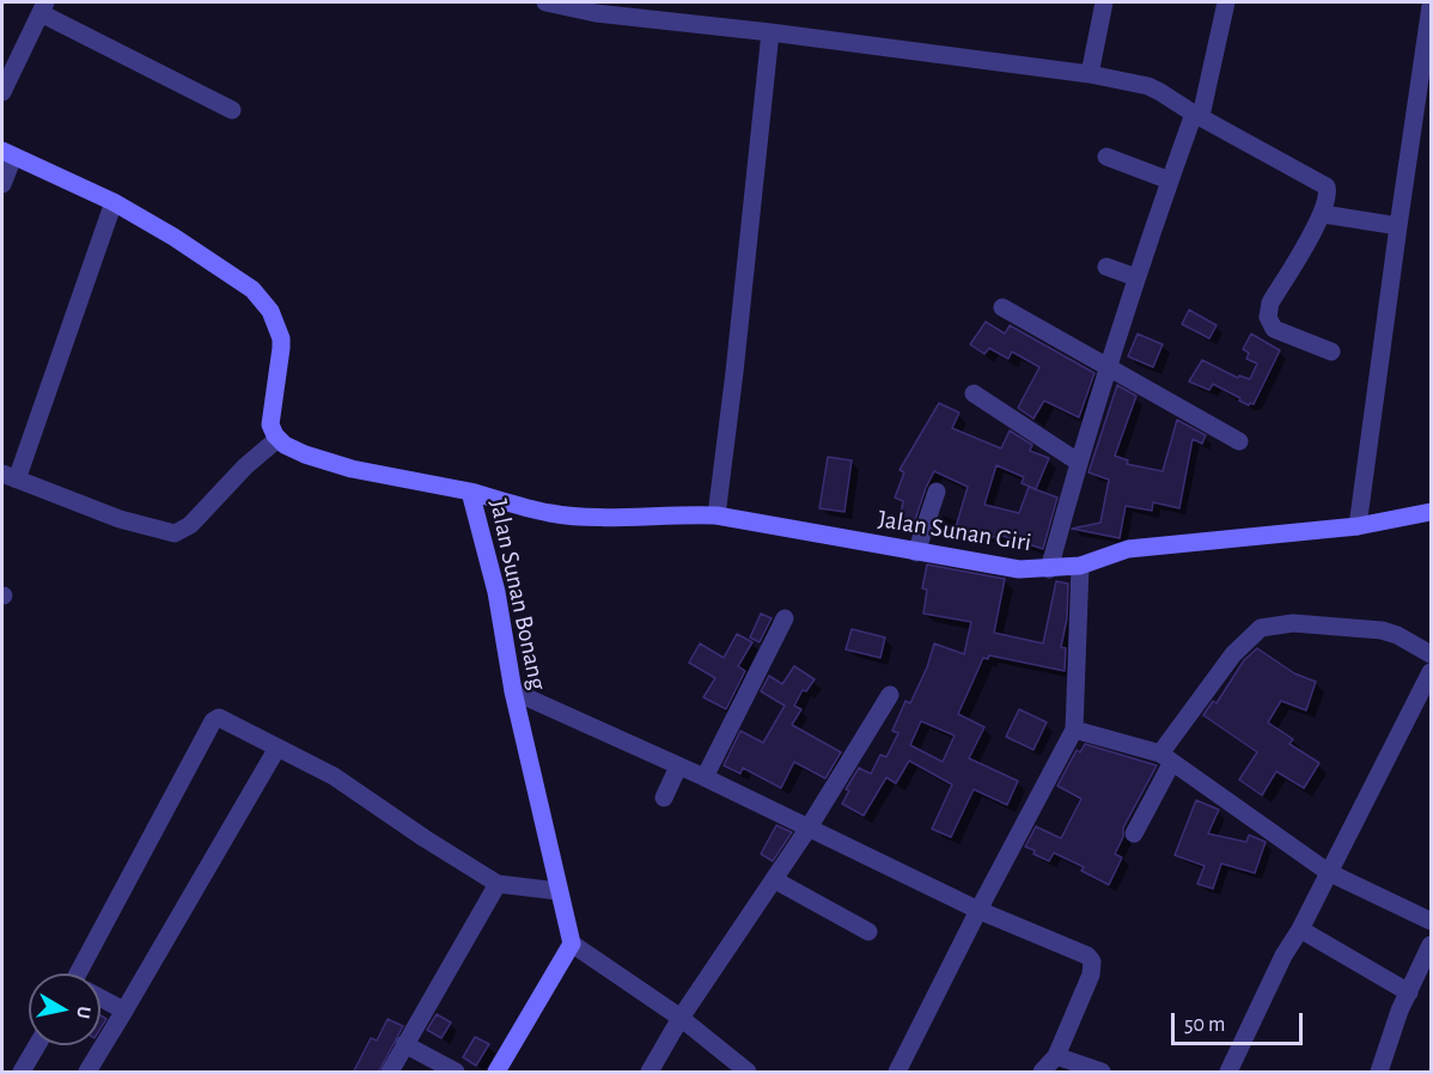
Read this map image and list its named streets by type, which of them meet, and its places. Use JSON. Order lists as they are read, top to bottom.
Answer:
{
  "streets": {
    "street": ["Jalan Sunan Giri", "Jalan Sunan Bonang"]
  },
  "crossings": [
    ["Jalan Sunan Giri", "Jalan Sunan Bonang"]
  ],
  "scale_bar": "50 m",
  "north": "right"
}
